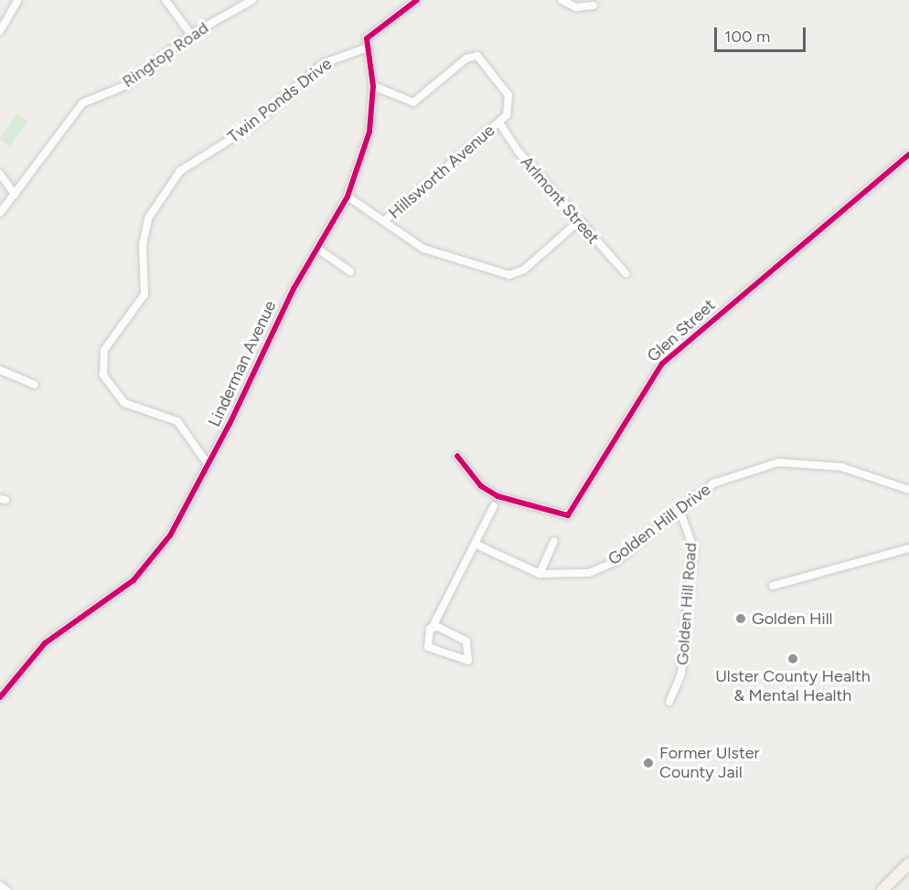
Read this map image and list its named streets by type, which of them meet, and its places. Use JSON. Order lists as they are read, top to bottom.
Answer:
{
  "streets": {
    "street": [
      "Ringtop Road",
      "Twin Ponds Drive",
      "Hillsworth Avenue",
      "Arlmont Street",
      "Glen Street",
      "Linderman Avenue",
      "Golden Hill Drive",
      "Golden Hill Road"
    ]
  },
  "crossings": [
    ["Twin Ponds Drive", "Linderman Avenue"],
    ["Hillsworth Avenue", "Arlmont Street"],
    ["Golden Hill Drive", "Golden Hill Road"]
  ],
  "places": ["Golden Hill", "Ulster County Health & Mental Health", "Former Ulster County Jail"],
  "scale_bar": "100 m"
}
